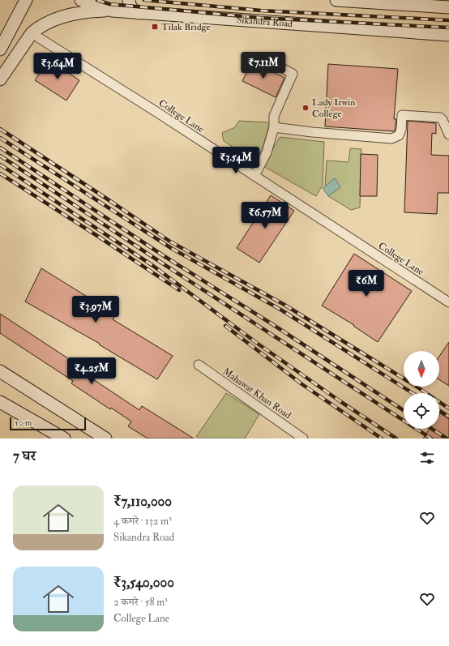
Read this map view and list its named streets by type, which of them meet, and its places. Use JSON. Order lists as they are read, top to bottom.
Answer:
{
  "streets": {
    "main road": ["Sikandra Road"],
    "street": ["College Lane", "Mahawat Khan Road"]
  },
  "places": {
    "transit": ["Tilak Bridge"],
    "other": ["Lady Irwin College"]
  },
  "scale_bar": "50 m",
  "north": "bottom",
  "page": {
    "price": [
      "₹7.11M",
      "₹3.64M",
      "₹3.54M",
      "₹6.57M",
      "₹6M",
      "₹3.97M",
      "₹4.25M"
    ],
    "scale": "50 m",
    "heading": "7 घर",
    "list": [
      {
        "name": "₹7,110,000",
        "note": "4 कमरे · 132 m² · Sikandra Road"
      },
      {
        "name": "₹3,540,000",
        "note": "2 कमरे · 58 m² · College Lane"
      }
    ]
  }
}
